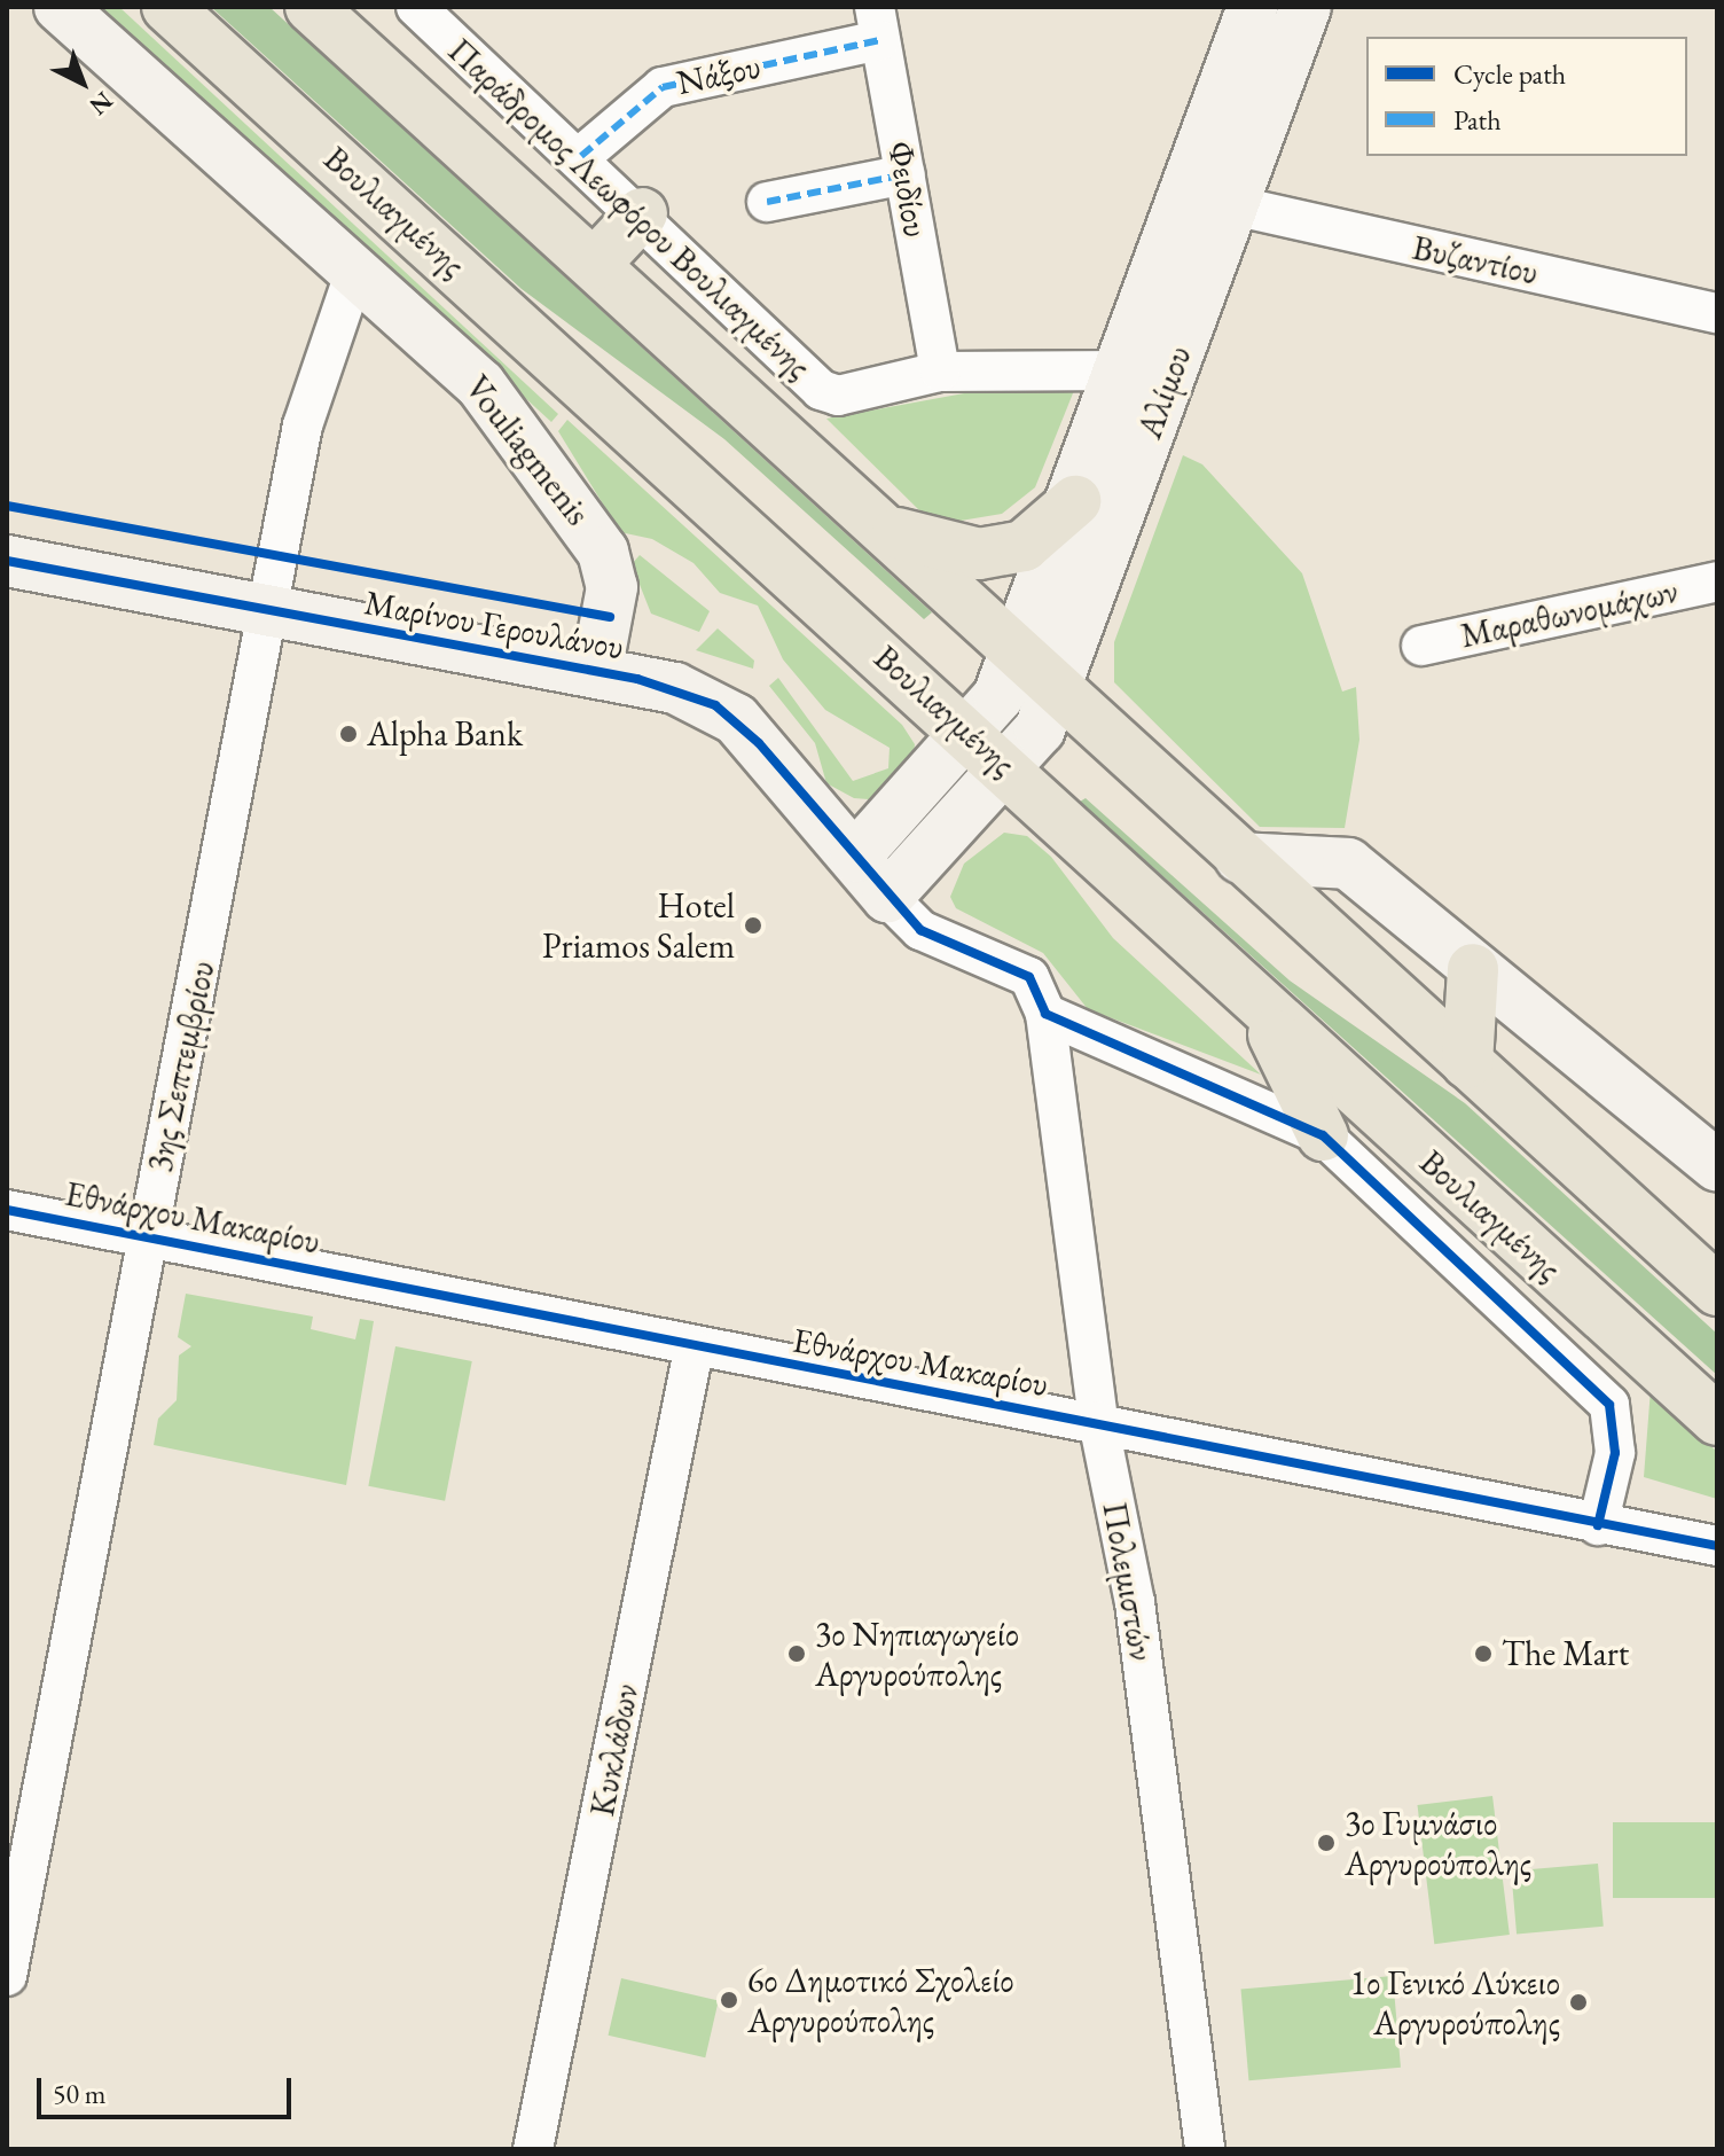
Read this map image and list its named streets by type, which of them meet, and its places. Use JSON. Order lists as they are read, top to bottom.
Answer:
{
  "streets": {
    "main road": ["Βουλιαγμένης"],
    "street": [
      "Νάξου",
      "Φειδίου",
      "Παράδρομος Λεωφόρου Βουλιαγμένης",
      "Βυζαντίου",
      "Αλίμου",
      "Vouliagmenis",
      "Μαραθωνομάχων",
      "Μαρίνου Γερουλάνου",
      "3ης Σεπτεμβρίου",
      "Εθνάρχου Μακαρίου",
      "Πολεμιστών",
      "Κυκλάδων"
    ]
  },
  "crossings": [
    ["Νάξου", "Φειδίου"],
    ["Νάξου", "Παράδρομος Λεωφόρου Βουλιαγμένης"],
    ["Φειδίου", "Παράδρομος Λεωφόρου Βουλιαγμένης"],
    ["Παράδρομος Λεωφόρου Βουλιαγμένης", "Αλίμου"],
    ["Βουλιαγμένης", "Αλίμου"],
    ["Βυζαντίου", "Αλίμου"],
    ["Vouliagmenis", "Μαρίνου Γερουλάνου"],
    ["Vouliagmenis", "3ης Σεπτεμβρίου"],
    ["Μαρίνου Γερουλάνου", "3ης Σεπτεμβρίου"],
    ["3ης Σεπτεμβρίου", "Εθνάρχου Μακαρίου"],
    ["Εθνάρχου Μακαρίου", "Πολεμιστών"],
    ["Εθνάρχου Μακαρίου", "Κυκλάδων"]
  ],
  "places": [
    "Alpha Bank",
    "Hotel Priamos Salem",
    "3ο Νηπιαγωγείο Αργυρούπολης",
    "The Mart",
    "3ο Γυμνάσιο Αργυρούπολης",
    "6ο Δημοτικό Σχολείο Αργυρούπολης",
    "1ο Γενικό Λύκειο Αργυρούπολης"
  ],
  "legend": ["Cycle path", "Path"],
  "scale_bar": "50 m",
  "north": "bottom right"
}
